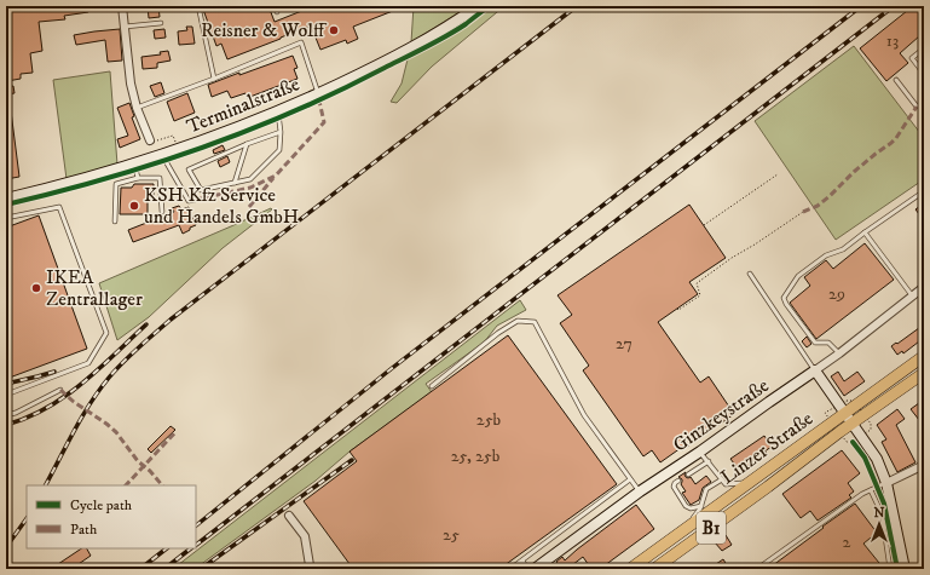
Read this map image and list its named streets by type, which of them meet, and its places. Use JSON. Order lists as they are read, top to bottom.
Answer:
{
  "streets": {
    "main road": ["Linzer Straße", "B1"],
    "street": ["Terminalstraße", "Ginzkeystraße"]
  },
  "places": ["Reisner & Wolff", "KSH Kfz Service und Handels GmbH", "IKEA Zentrallager"],
  "house_numbers": [
    "13",
    "29",
    "27",
    "25b",
    "25, 25b",
    "25",
    "2"
  ],
  "legend": ["Cycle path", "Path"],
  "north": "top"
}
